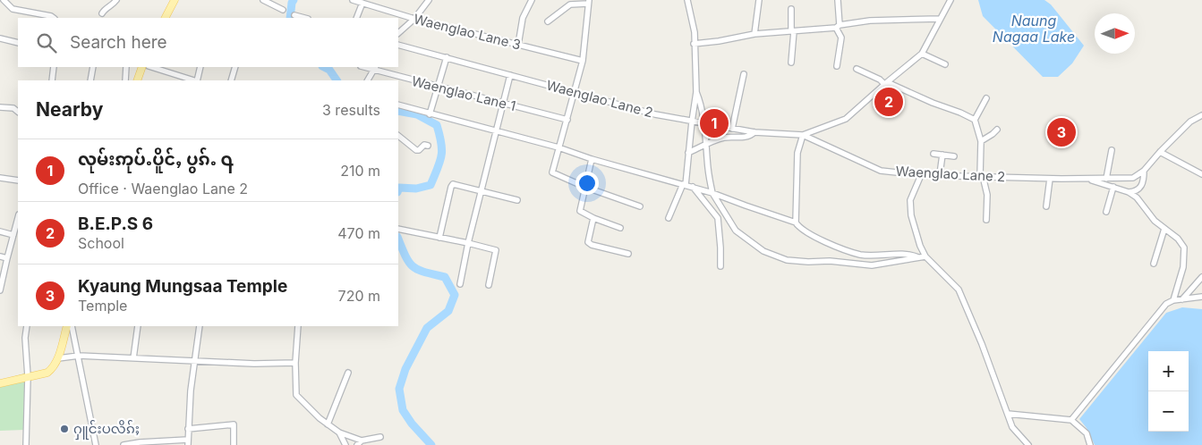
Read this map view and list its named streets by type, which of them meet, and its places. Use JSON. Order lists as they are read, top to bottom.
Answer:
{
  "streets": {
    "street": ["Waenglao Lane 3", "Waenglao Lane 1", "Waenglao Lane 2"]
  },
  "water": ["Naung Nagaa Lake"],
  "places": ["ႁူင်းပလိၵ်ႈ"],
  "north": "right",
  "page": {
    "search": "Search here",
    "heading": ["Nearby", "3 results"],
    "pins": ["2", "1", "3"],
    "list": [
      {
        "mark": "1",
        "name": "လုမ်းဢုပ်ႉပိူင်ႇ ပွၵ်ႉ ႖",
        "note": "Office · Waenglao Lane 2",
        "value": "210 m"
      },
      {
        "mark": "2",
        "name": "B.E.P.S 6",
        "note": "School",
        "value": "470 m"
      },
      {
        "mark": "3",
        "name": "Kyaung Mungsaa Temple",
        "note": "Temple",
        "value": "720 m"
      }
    ],
    "map_buttons": ["+", "−"]
  }
}
